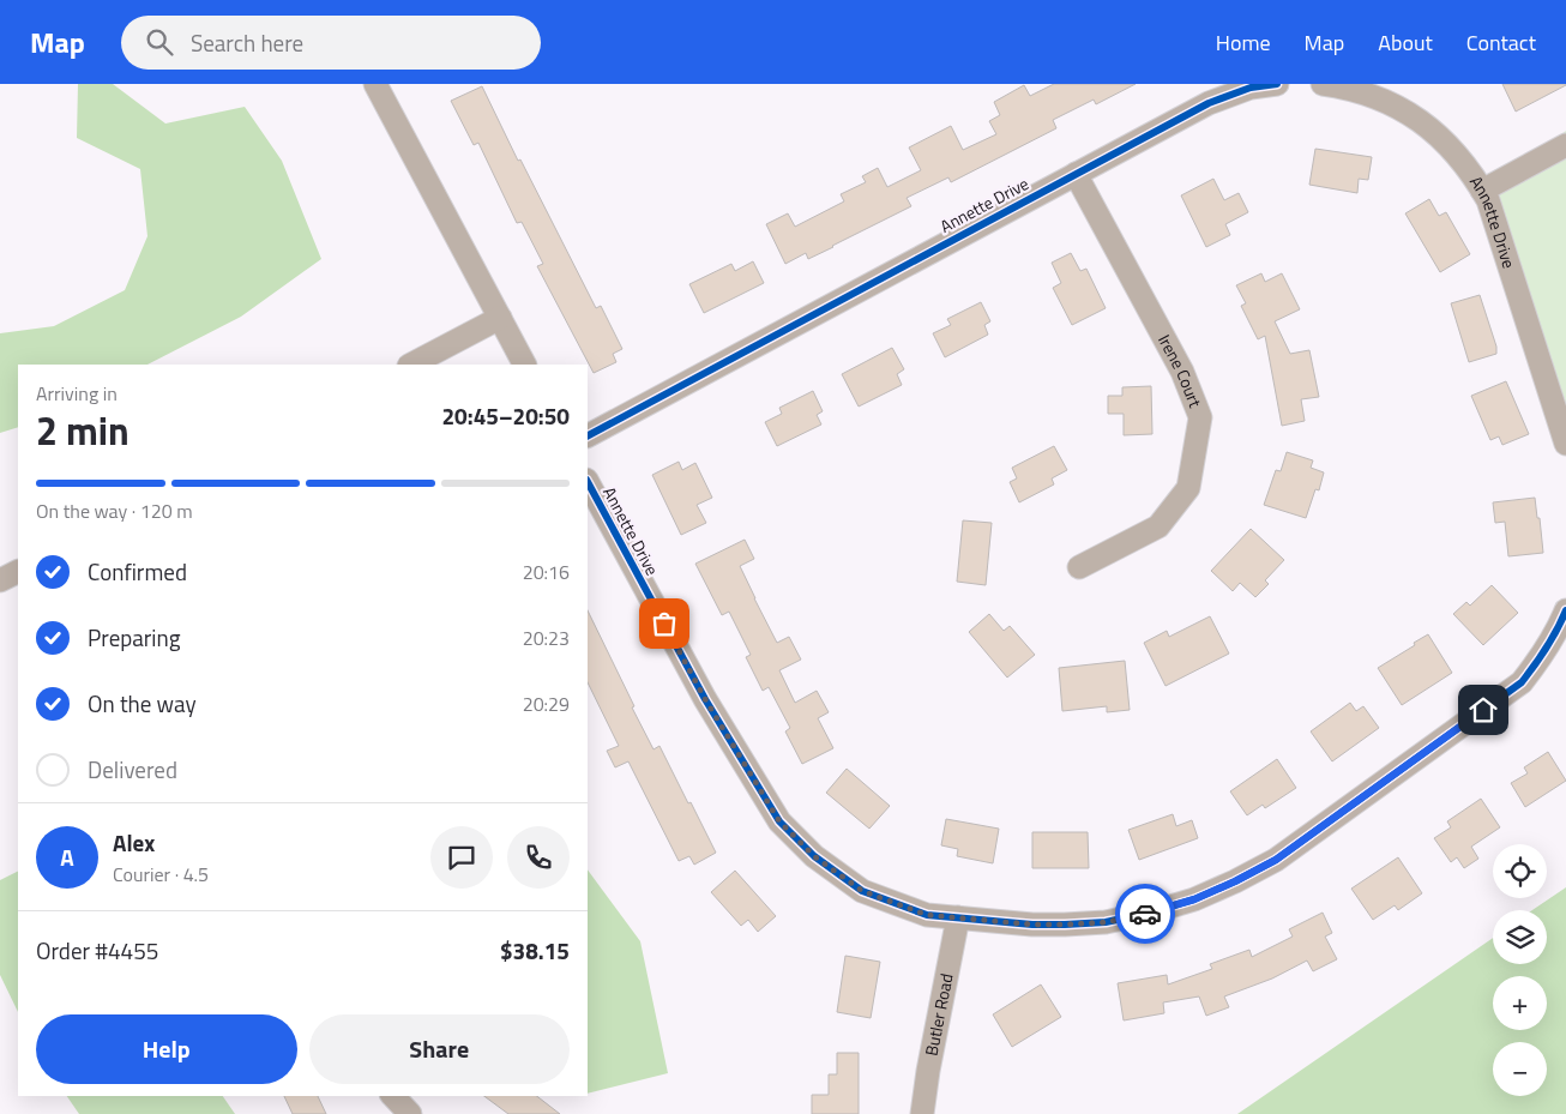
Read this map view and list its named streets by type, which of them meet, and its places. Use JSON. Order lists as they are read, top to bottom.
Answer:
{
  "streets": {
    "street": ["Annette Drive", "Irene Court", "Butler Road"]
  },
  "crossings": [
    ["Annette Drive", "Irene Court"],
    ["Annette Drive", "Butler Road"]
  ],
  "page": {
    "header": "Map",
    "search": "Search here",
    "nav": [
      "Home",
      "Map",
      "About",
      "Contact"
    ],
    "heading": ["2 min", "Arriving in", "20:45–20:50"],
    "panel": [
      "Alex",
      "Courier · 4.5",
      "Order #4455",
      "$38.15"
    ],
    "bar": "On the way · 120 m",
    "list": [
      ["Confirmed", "20:16"],
      ["Preparing", "20:23"],
      ["On the way", "20:29"],
      "Delivered"
    ],
    "round": "A",
    "map_buttons": ["+", "−"],
    "buttons": ["Help", "Share"]
  }
}
